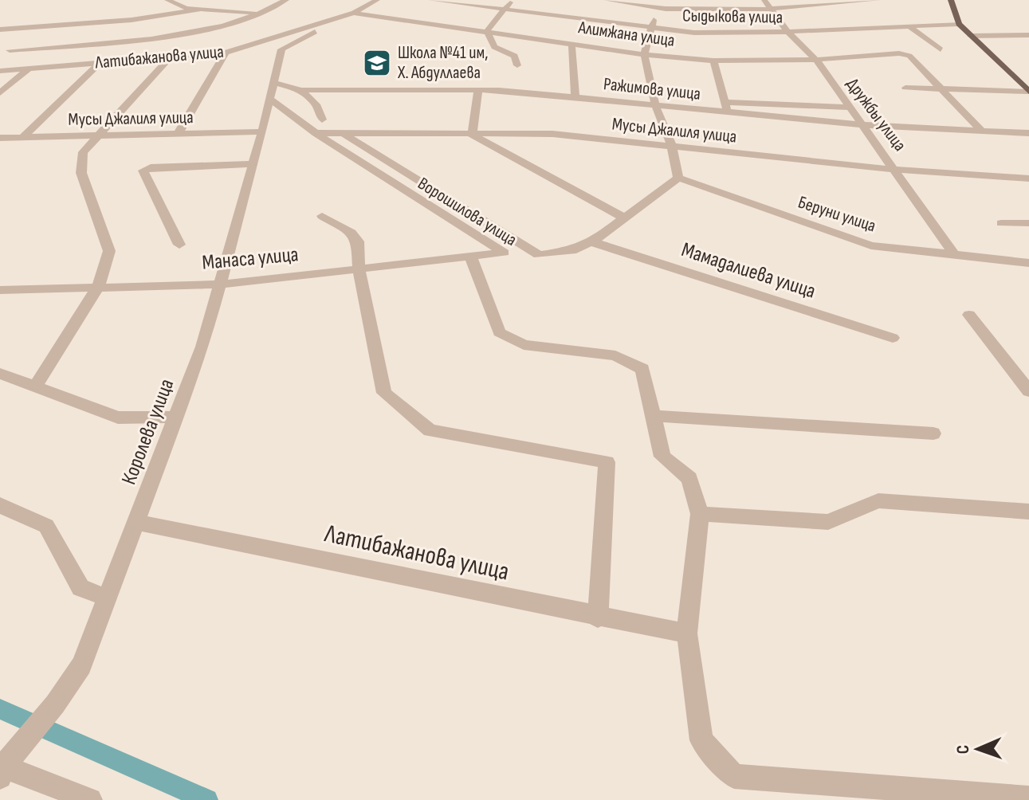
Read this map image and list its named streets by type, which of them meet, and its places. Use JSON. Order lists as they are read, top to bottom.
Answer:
{
  "streets": {
    "street": [
      "Сыдыкова улица",
      "Алимжана улица",
      "Латибажанова улица",
      "Ражимова улица",
      "Дружбы улица",
      "Мусы Джалиля улица",
      "Ворошилова улица",
      "Беруни улица",
      "Манаса улица",
      "Мамадалиева улица",
      "Королева улица"
    ]
  },
  "crossings": [
    ["Сыдыкова улица", "Дружбы улица"],
    ["Алимжана улица", "Латибажанова улица"],
    ["Алимжана улица", "Дружбы улица"],
    ["Алимжана улица", "Королева улица"],
    ["Латибажанова улица", "Ворошилова улица"],
    ["Латибажанова улица", "Королева улица"],
    ["Ражимова улица", "Дружбы улица"],
    ["Ражимова улица", "Королева улица"],
    ["Дружбы улица", "Мусы Джалиля улица"],
    ["Дружбы улица", "Беруни улица"],
    ["Мусы Джалиля улица", "Ворошилова улица"],
    ["Мусы Джалиля улица", "Королева улица"],
    ["Ворошилова улица", "Манаса улица"],
    ["Ворошилова улица", "Мамадалиева улица"],
    ["Ворошилова улица", "Королева улица"],
    ["Манаса улица", "Королева улица"]
  ],
  "places": {
    "school or university": ["Школа №41 им, Х. Абдуллаева"]
  },
  "north": "left"
}
